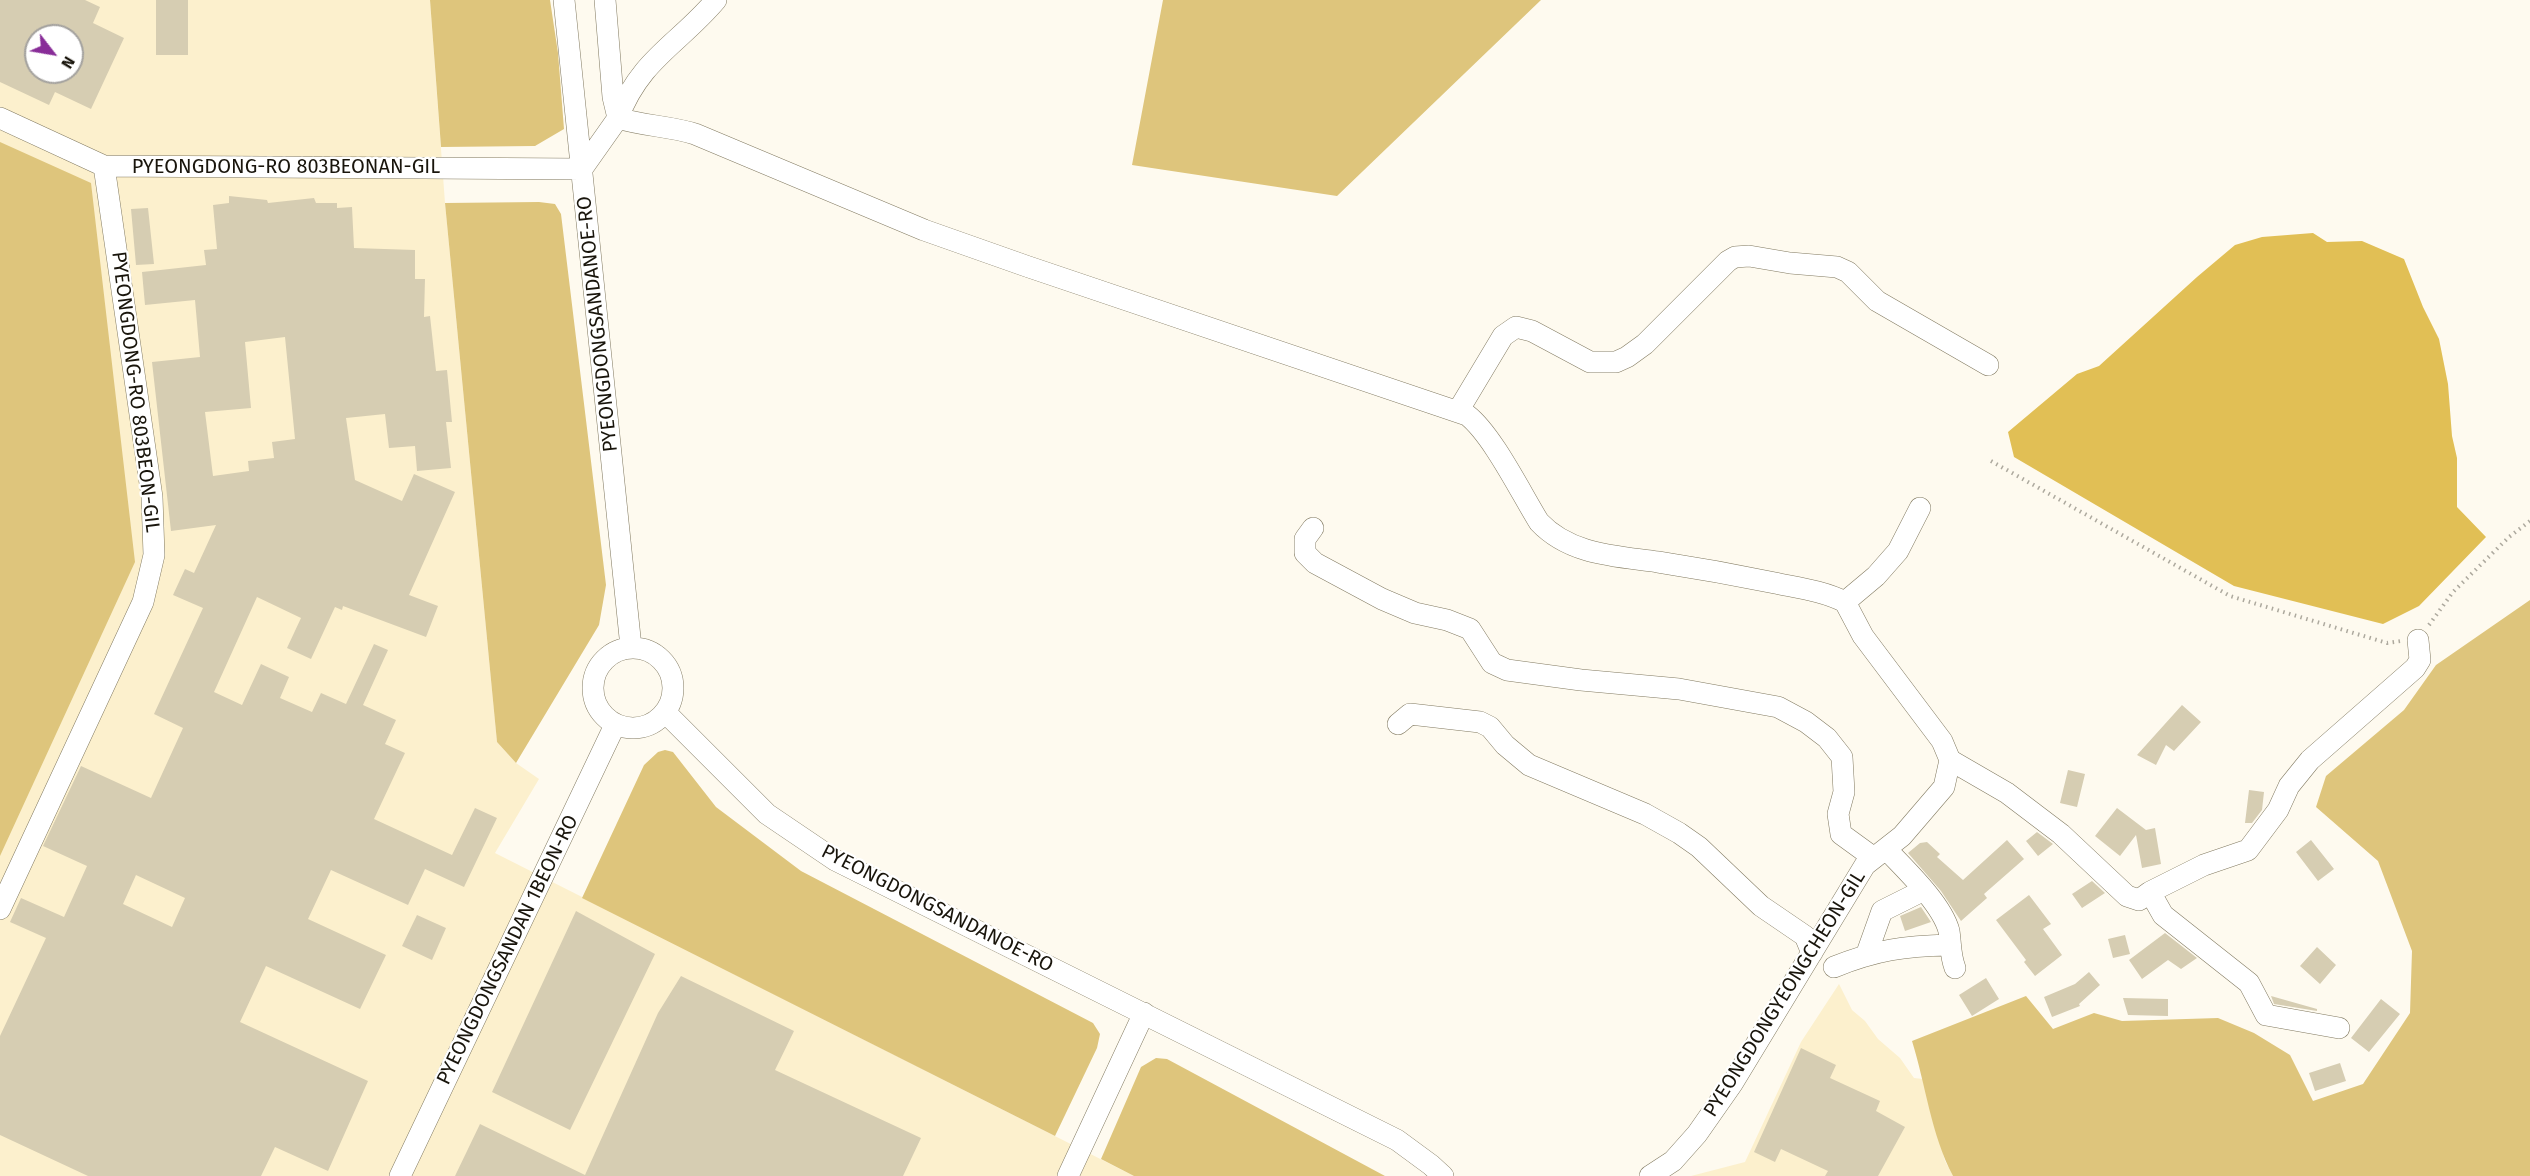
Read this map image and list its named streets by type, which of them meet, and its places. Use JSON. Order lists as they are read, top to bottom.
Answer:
{
  "streets": {
    "street": [
      "PYEONGDONG-RO 803BEONAN-GIL",
      "PYEONGDONGSANDANOE-RO",
      "PYEONGDONG-RO 803BEON-GIL",
      "PYEONGDONGSANDAN 1BEON-RO",
      "PYEONGDONGYEONGCHEON-GIL"
    ]
  },
  "crossings": [
    ["PYEONGDONG-RO 803BEONAN-GIL", "PYEONGDONGSANDANOE-RO"],
    ["PYEONGDONG-RO 803BEONAN-GIL", "PYEONGDONG-RO 803BEON-GIL"],
    ["PYEONGDONGSANDANOE-RO", "PYEONGDONGSANDAN 1BEON-RO"]
  ],
  "north": "bottom right"
}
